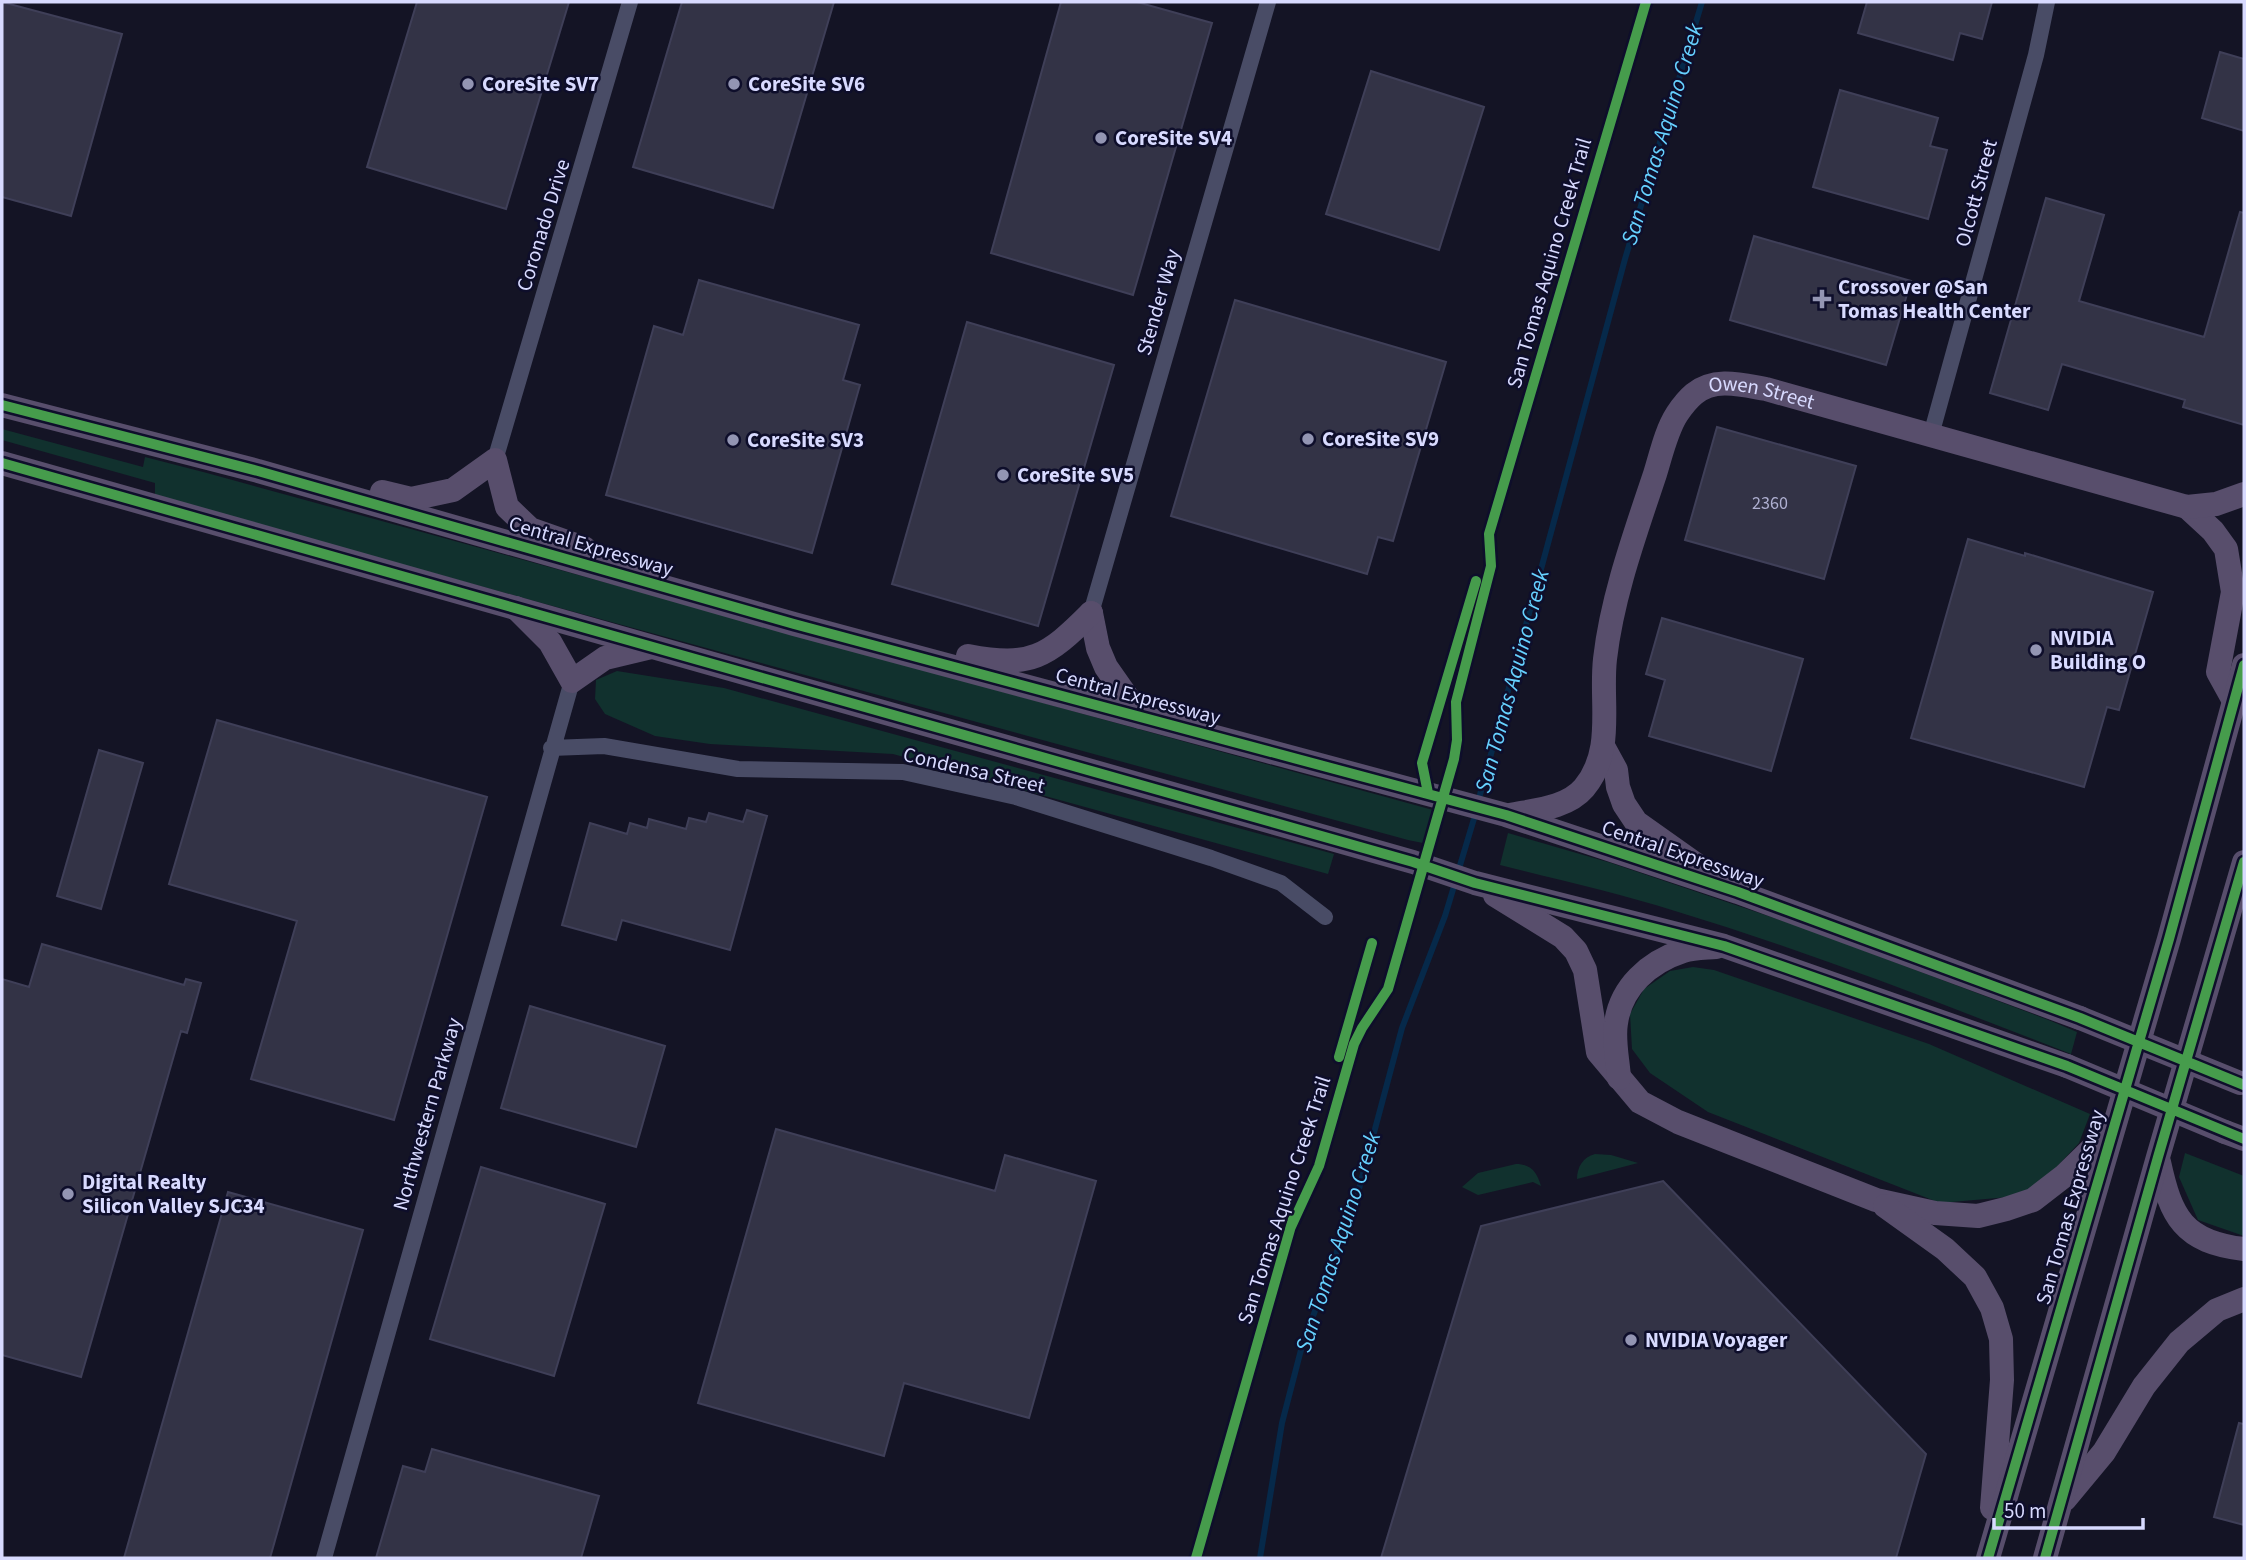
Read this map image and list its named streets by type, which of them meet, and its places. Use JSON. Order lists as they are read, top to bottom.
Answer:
{
  "streets": {
    "highway": ["Owen Street", "Central Expressway", "San Tomas Expressway"],
    "street": [
      "Olcott Street",
      "Coronado Drive",
      "Stender Way",
      "Condensa Street",
      "Northwestern Parkway"
    ],
    "cycle path": ["San Tomas Aquino Creek Trail"]
  },
  "crossings": [
    ["Olcott Street", "Owen Street"],
    ["Condensa Street", "Northwestern Parkway"]
  ],
  "water": ["San Tomas Aquino Creek"],
  "places": {
    "other": [
      "CoreSite SV7",
      "CoreSite SV6",
      "CoreSite SV4",
      "CoreSite SV9",
      "CoreSite SV3",
      "CoreSite SV5",
      "NVIDIA Building O",
      "Digital Realty Silicon Valley SJC34",
      "NVIDIA Voyager"
    ],
    "health": ["Crossover @San Tomas Health Center"]
  },
  "house_numbers": ["2360"],
  "scale_bar": "50 m"
}
